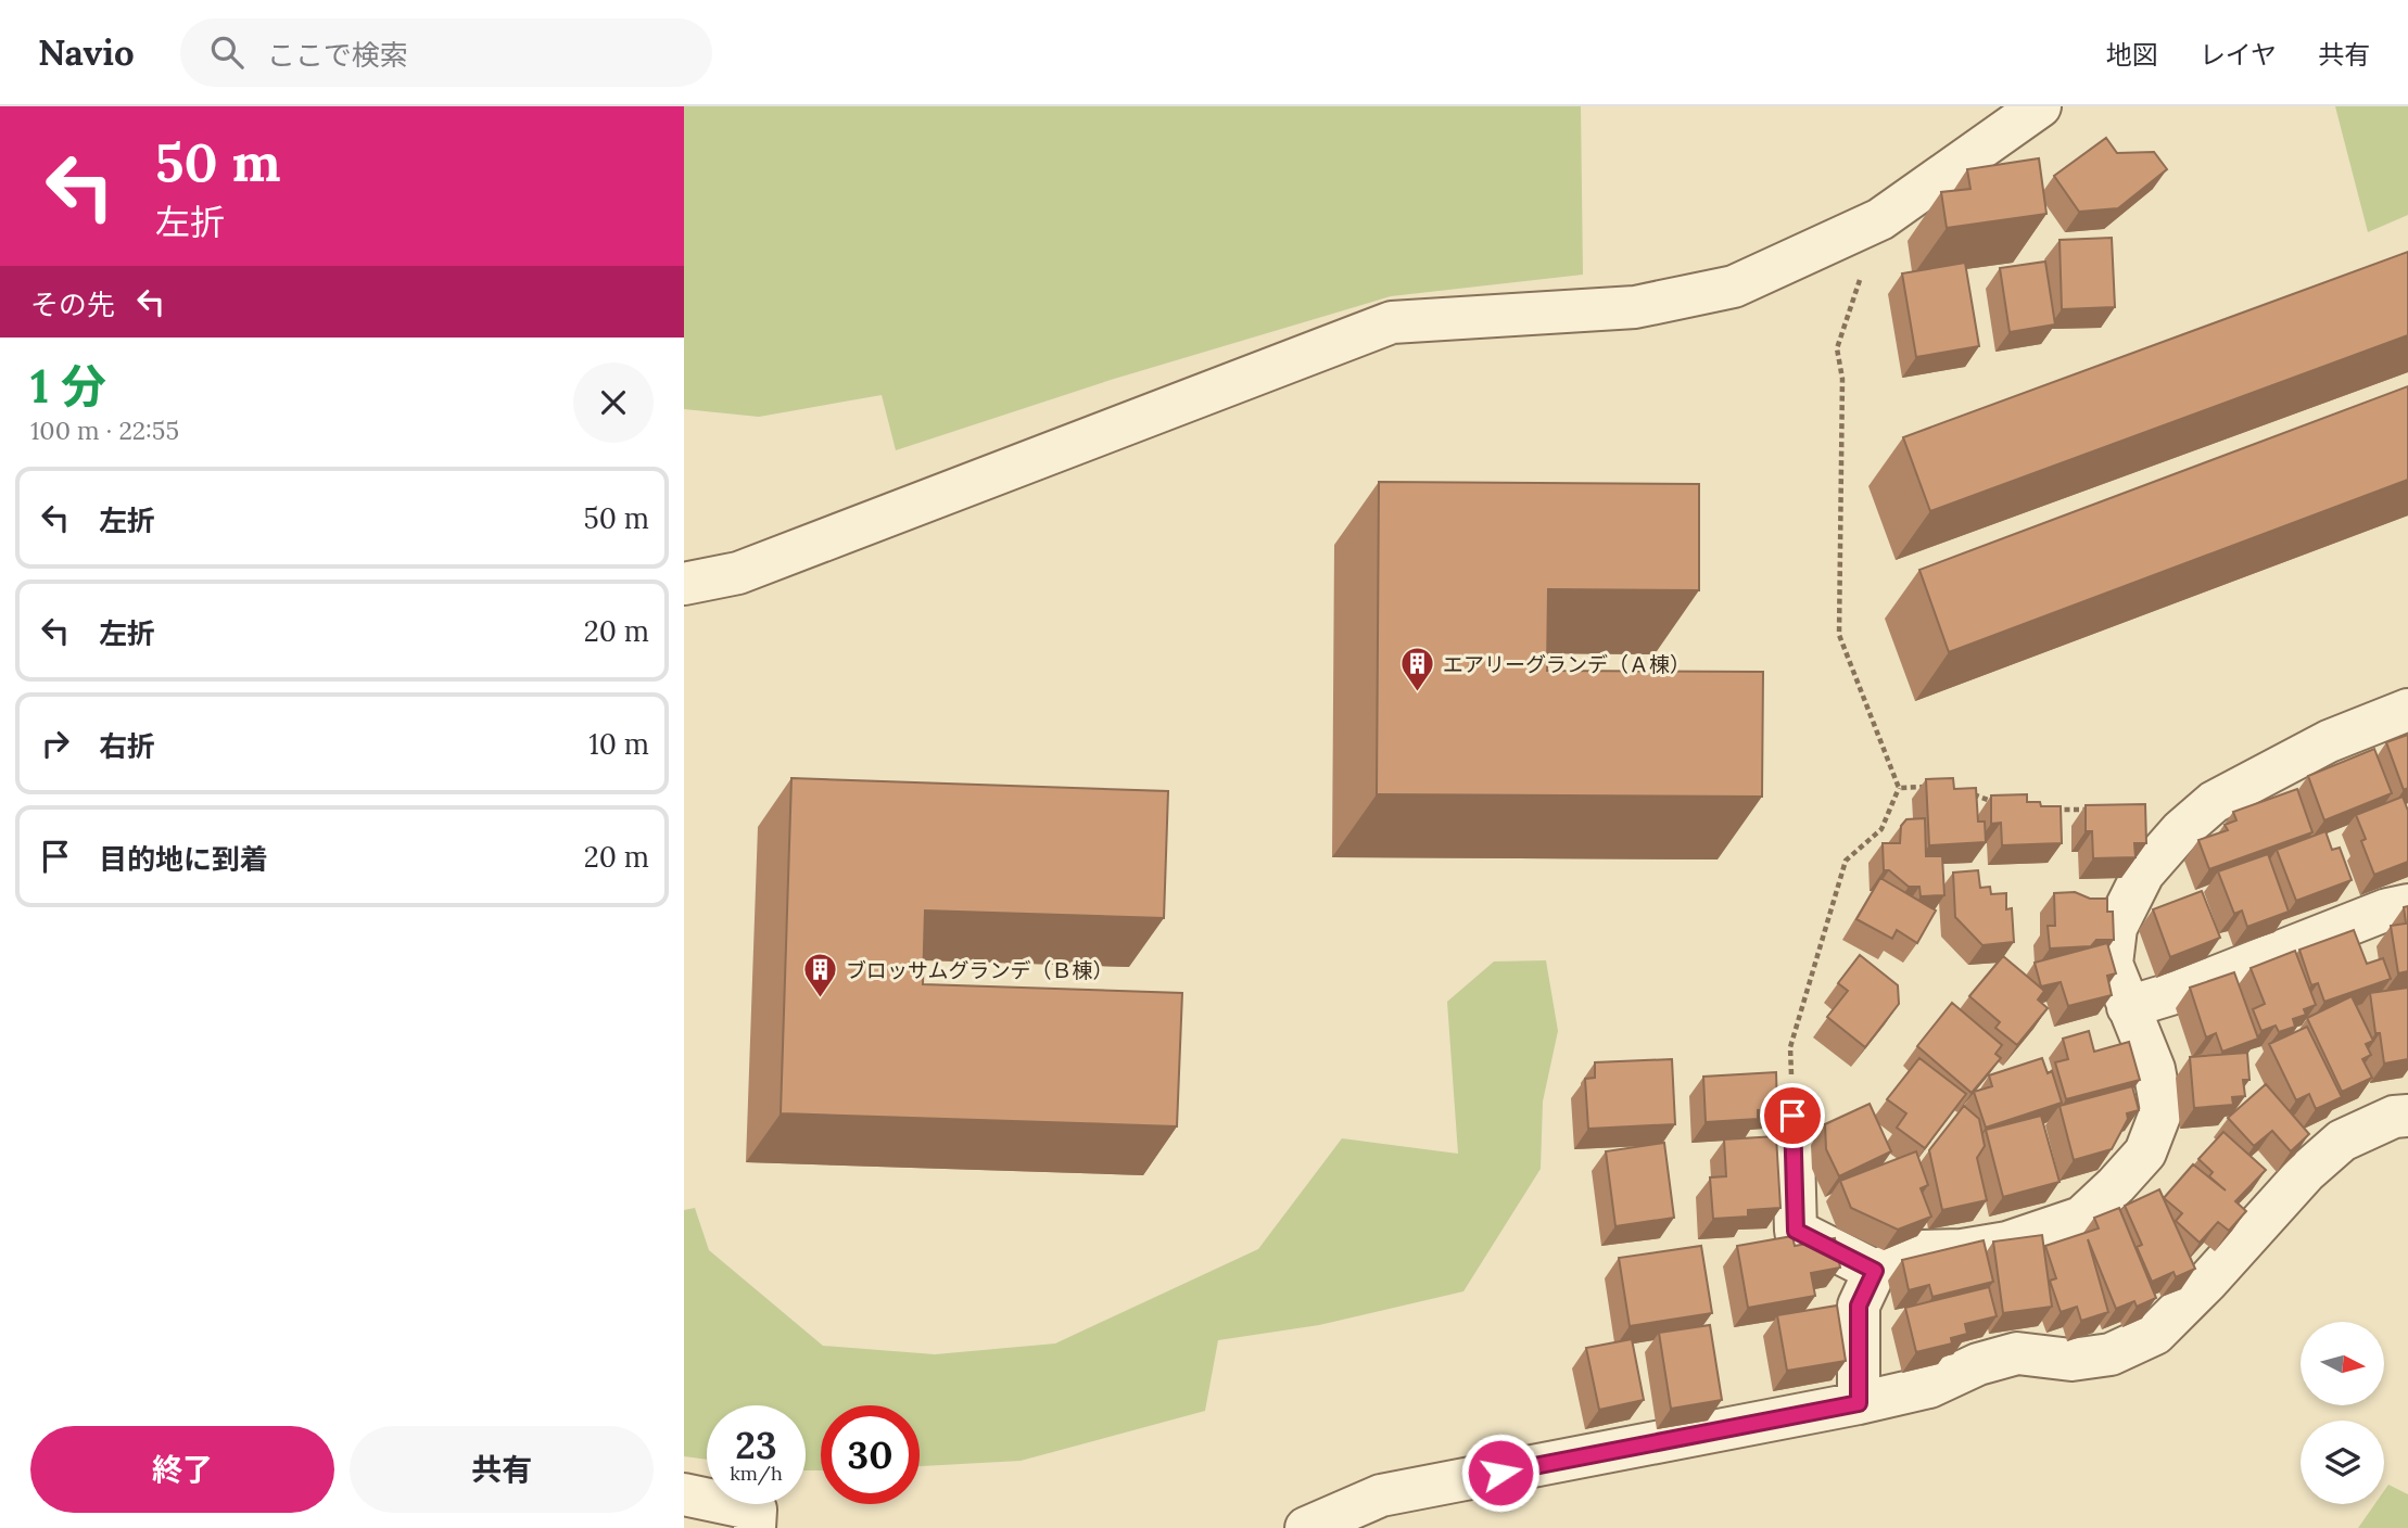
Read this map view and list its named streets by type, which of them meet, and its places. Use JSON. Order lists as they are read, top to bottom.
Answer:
{
  "places": {
    "building": ["エアリーグランデ（Ａ棟）", "ブロッサムグランデ（Ｂ棟）"]
  },
  "north": "right",
  "page": {
    "header": "Navio",
    "search": "ここで検索",
    "nav": ["地図", "レイヤ", "共有"],
    "turn": ["50 m", "左折"],
    "then": "その先",
    "heading": ["1 分", "100 m · 22:55"],
    "list": [
      {
        "name": "左折",
        "value": "50 m"
      },
      {
        "name": "左折",
        "value": "20 m"
      },
      {
        "name": "右折",
        "value": "10 m"
      },
      {
        "name": "目的地に到着",
        "value": "20 m"
      }
    ],
    "speed": "23 km/h",
    "limit": "30",
    "buttons": ["終了", "共有"]
  }
}
